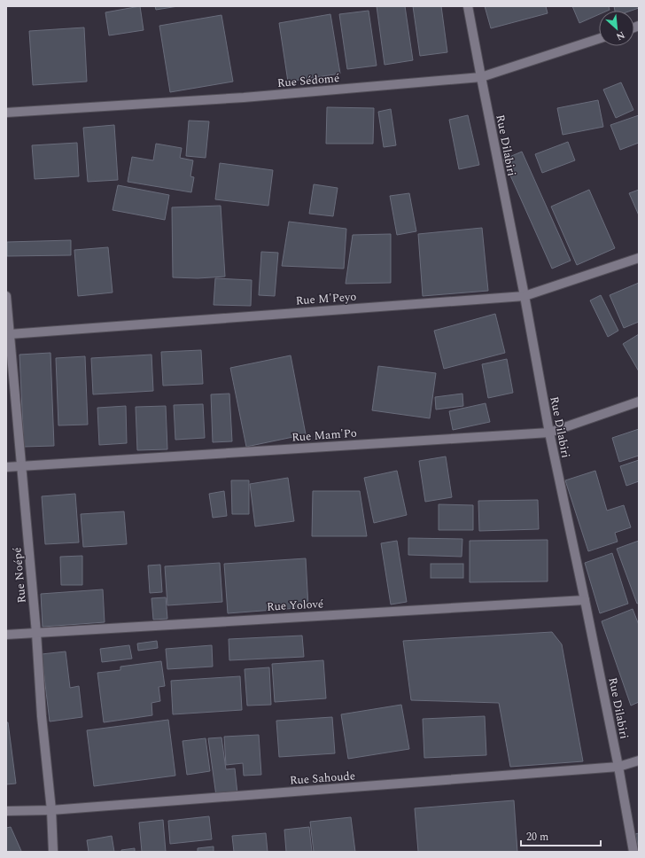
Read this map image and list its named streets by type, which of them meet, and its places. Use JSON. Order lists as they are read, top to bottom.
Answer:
{
  "streets": {
    "street": [
      "Rue Sédomé",
      "Rue Dilabiri",
      "Rue M'Peyo",
      "Rue Mam'Po",
      "Rue Noépé",
      "Rue Yolové",
      "Rue Sahoude"
    ]
  },
  "crossings": [
    ["Rue Sédomé", "Rue Dilabiri"],
    ["Rue Dilabiri", "Rue M'Peyo"],
    ["Rue Dilabiri", "Rue Mam'Po"],
    ["Rue Dilabiri", "Rue Yolové"],
    ["Rue Dilabiri", "Rue Sahoude"],
    ["Rue M'Peyo", "Rue Noépé"],
    ["Rue Mam'Po", "Rue Noépé"],
    ["Rue Noépé", "Rue Yolové"],
    ["Rue Noépé", "Rue Sahoude"]
  ],
  "scale_bar": "20 m",
  "north": "bottom right"
}
